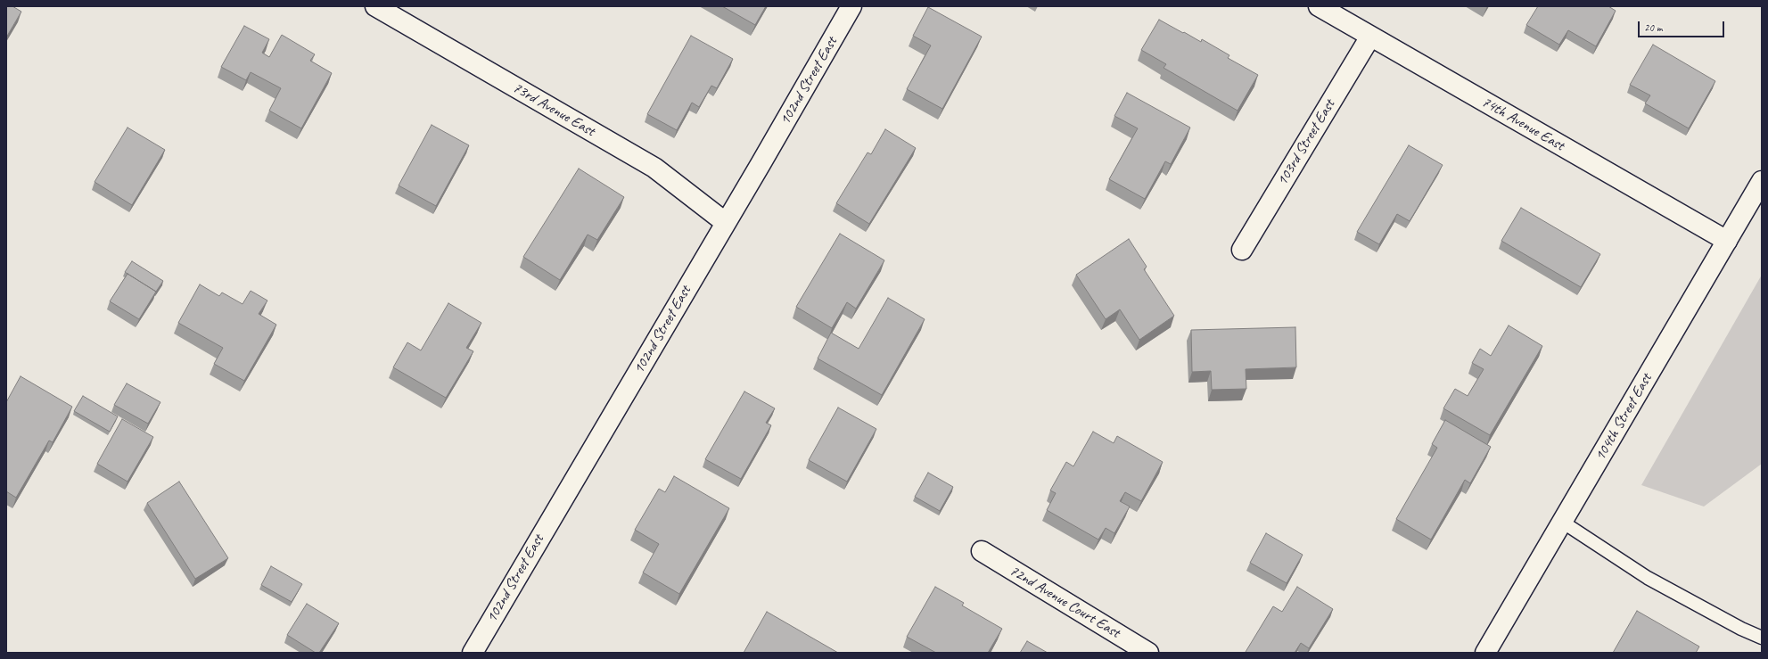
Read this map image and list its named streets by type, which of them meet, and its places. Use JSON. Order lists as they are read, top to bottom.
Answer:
{
  "streets": {
    "street": [
      "102nd Street East",
      "73rd Avenue East",
      "74th Avenue East",
      "103rd Street East",
      "104th Street East",
      "72nd Avenue Court East"
    ]
  },
  "crossings": [
    ["102nd Street East", "73rd Avenue East"],
    ["74th Avenue East", "103rd Street East"],
    ["74th Avenue East", "104th Street East"]
  ],
  "scale_bar": "20 m"
}
